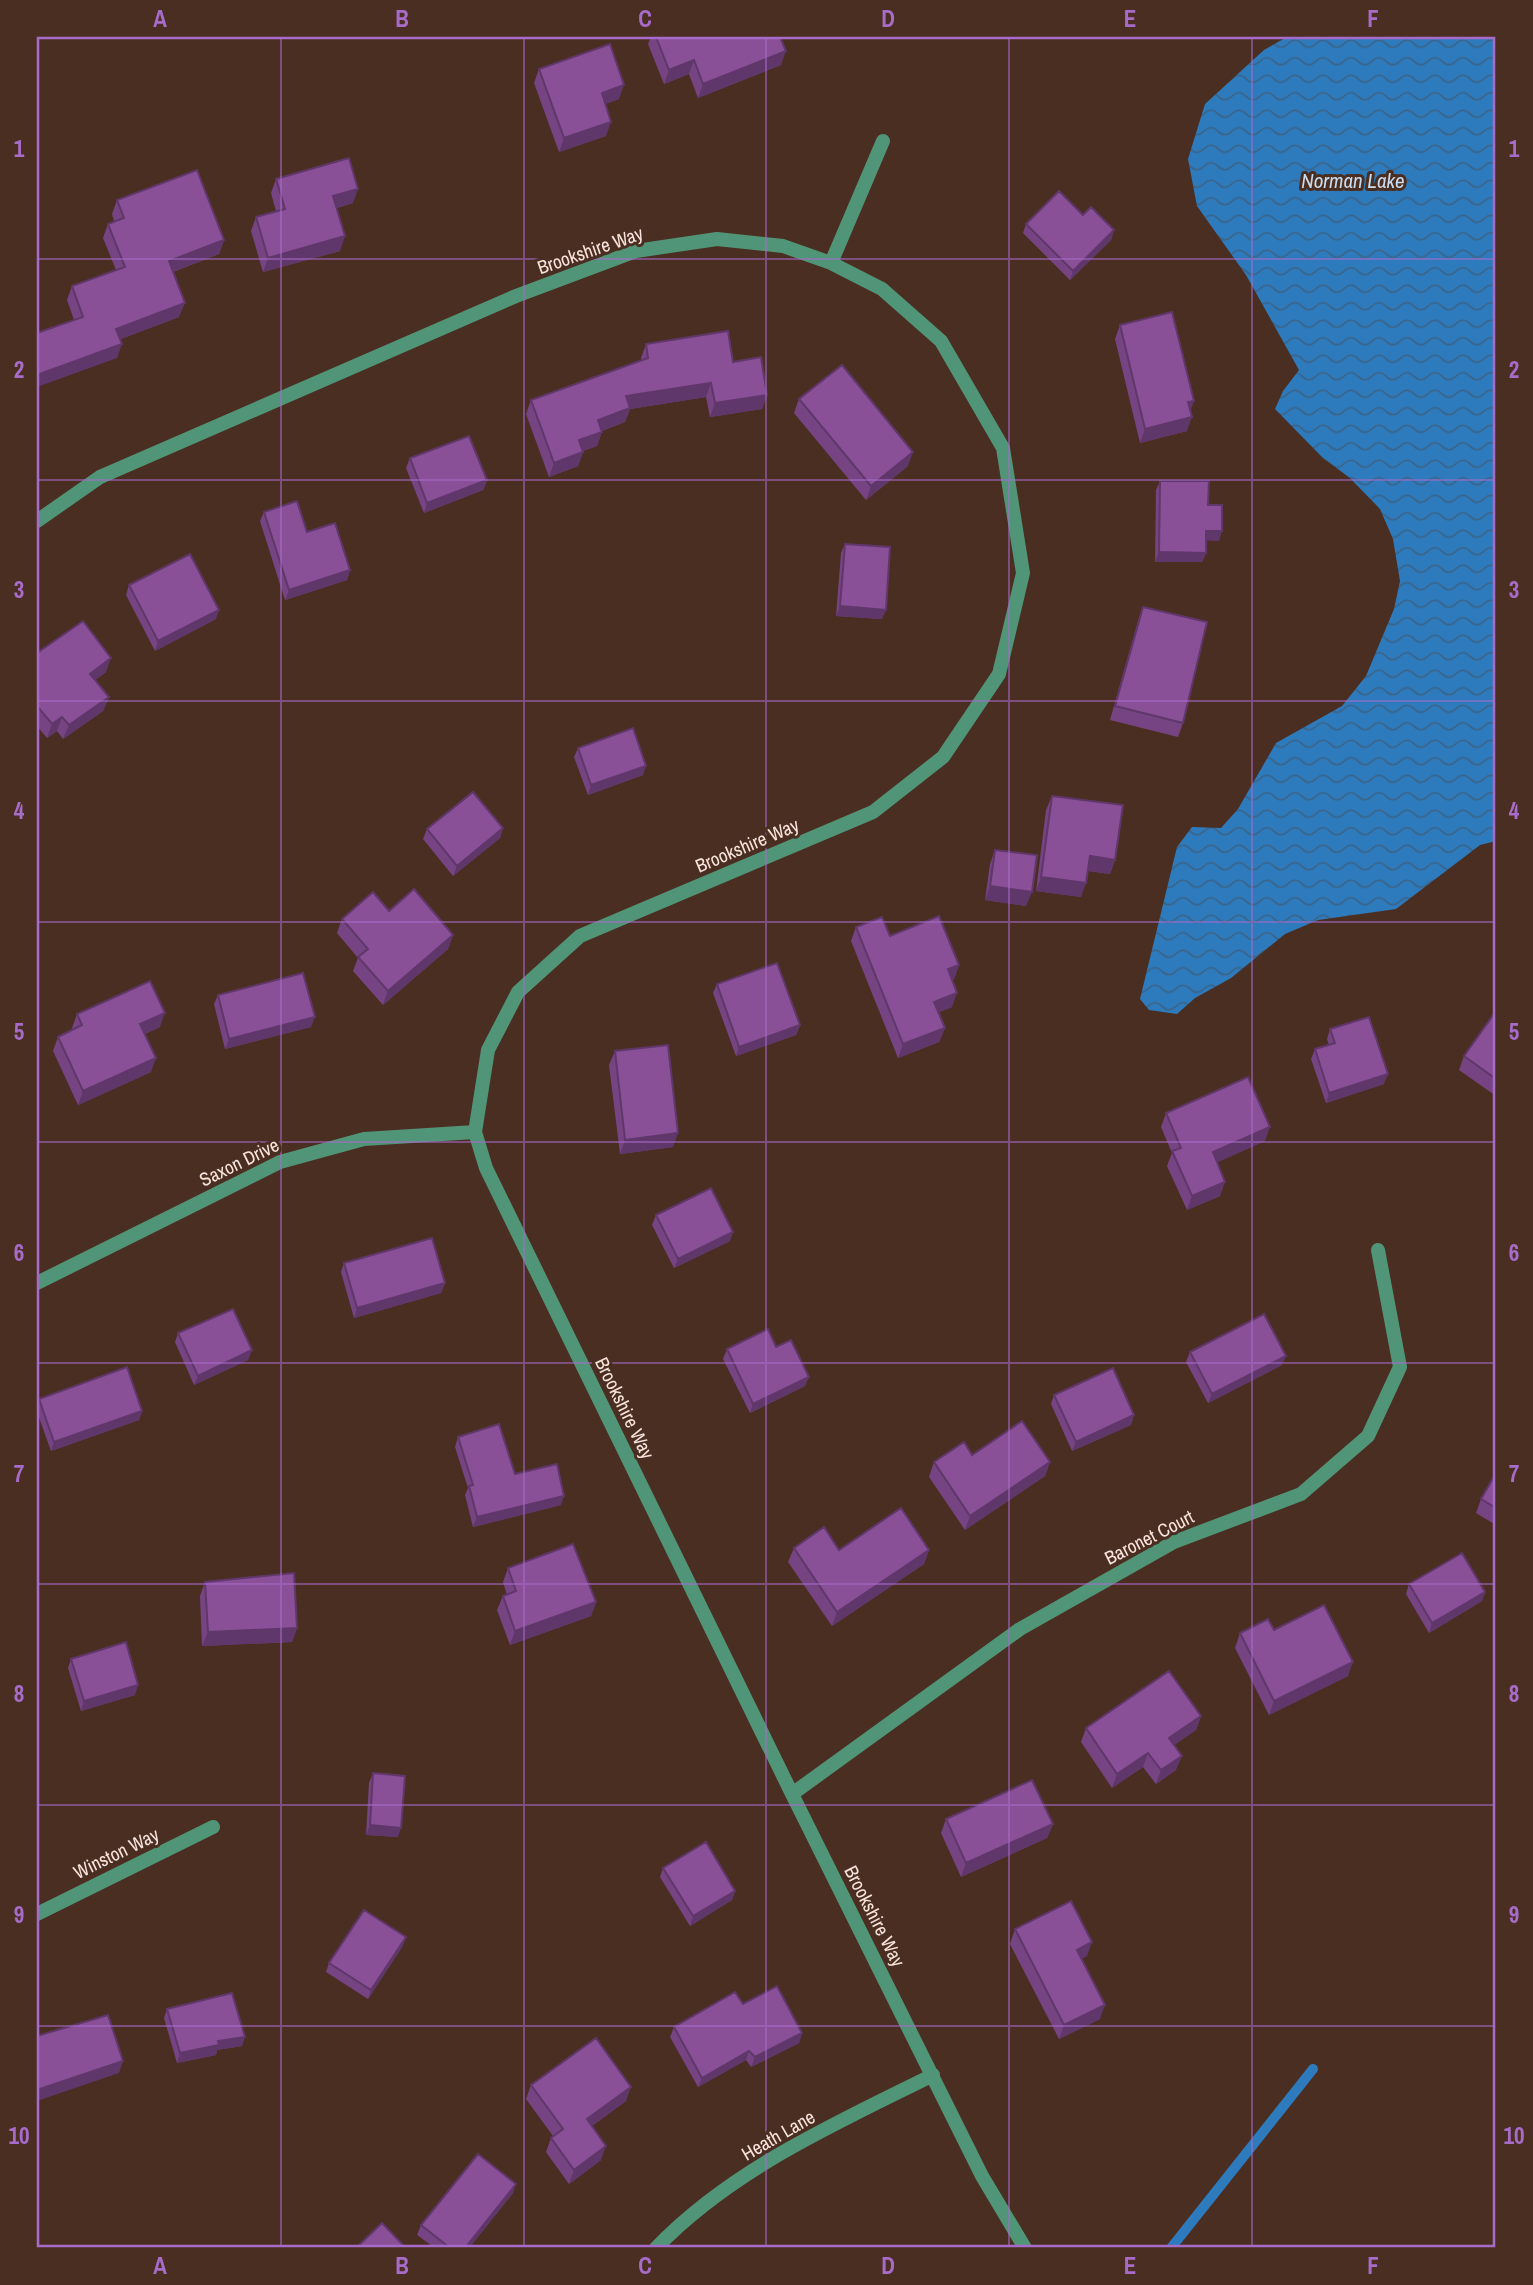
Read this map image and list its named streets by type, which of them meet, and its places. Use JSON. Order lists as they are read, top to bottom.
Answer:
{
  "streets": {
    "street": [
      "Brookshire Way",
      "Saxon Drive",
      "Baronet Court",
      "Winston Way",
      "Heath Lane"
    ]
  },
  "crossings": [
    ["Brookshire Way", "Saxon Drive"],
    ["Brookshire Way", "Baronet Court"],
    ["Brookshire Way", "Heath Lane"]
  ],
  "water": ["Norman Lake"],
  "grid": {
    "columns": [
      "A",
      "B",
      "C",
      "D",
      "E",
      "F"
    ],
    "rows": [
      "1",
      "2",
      "3",
      "4",
      "5",
      "6",
      "7",
      "8",
      "9",
      "10"
    ]
  }
}
